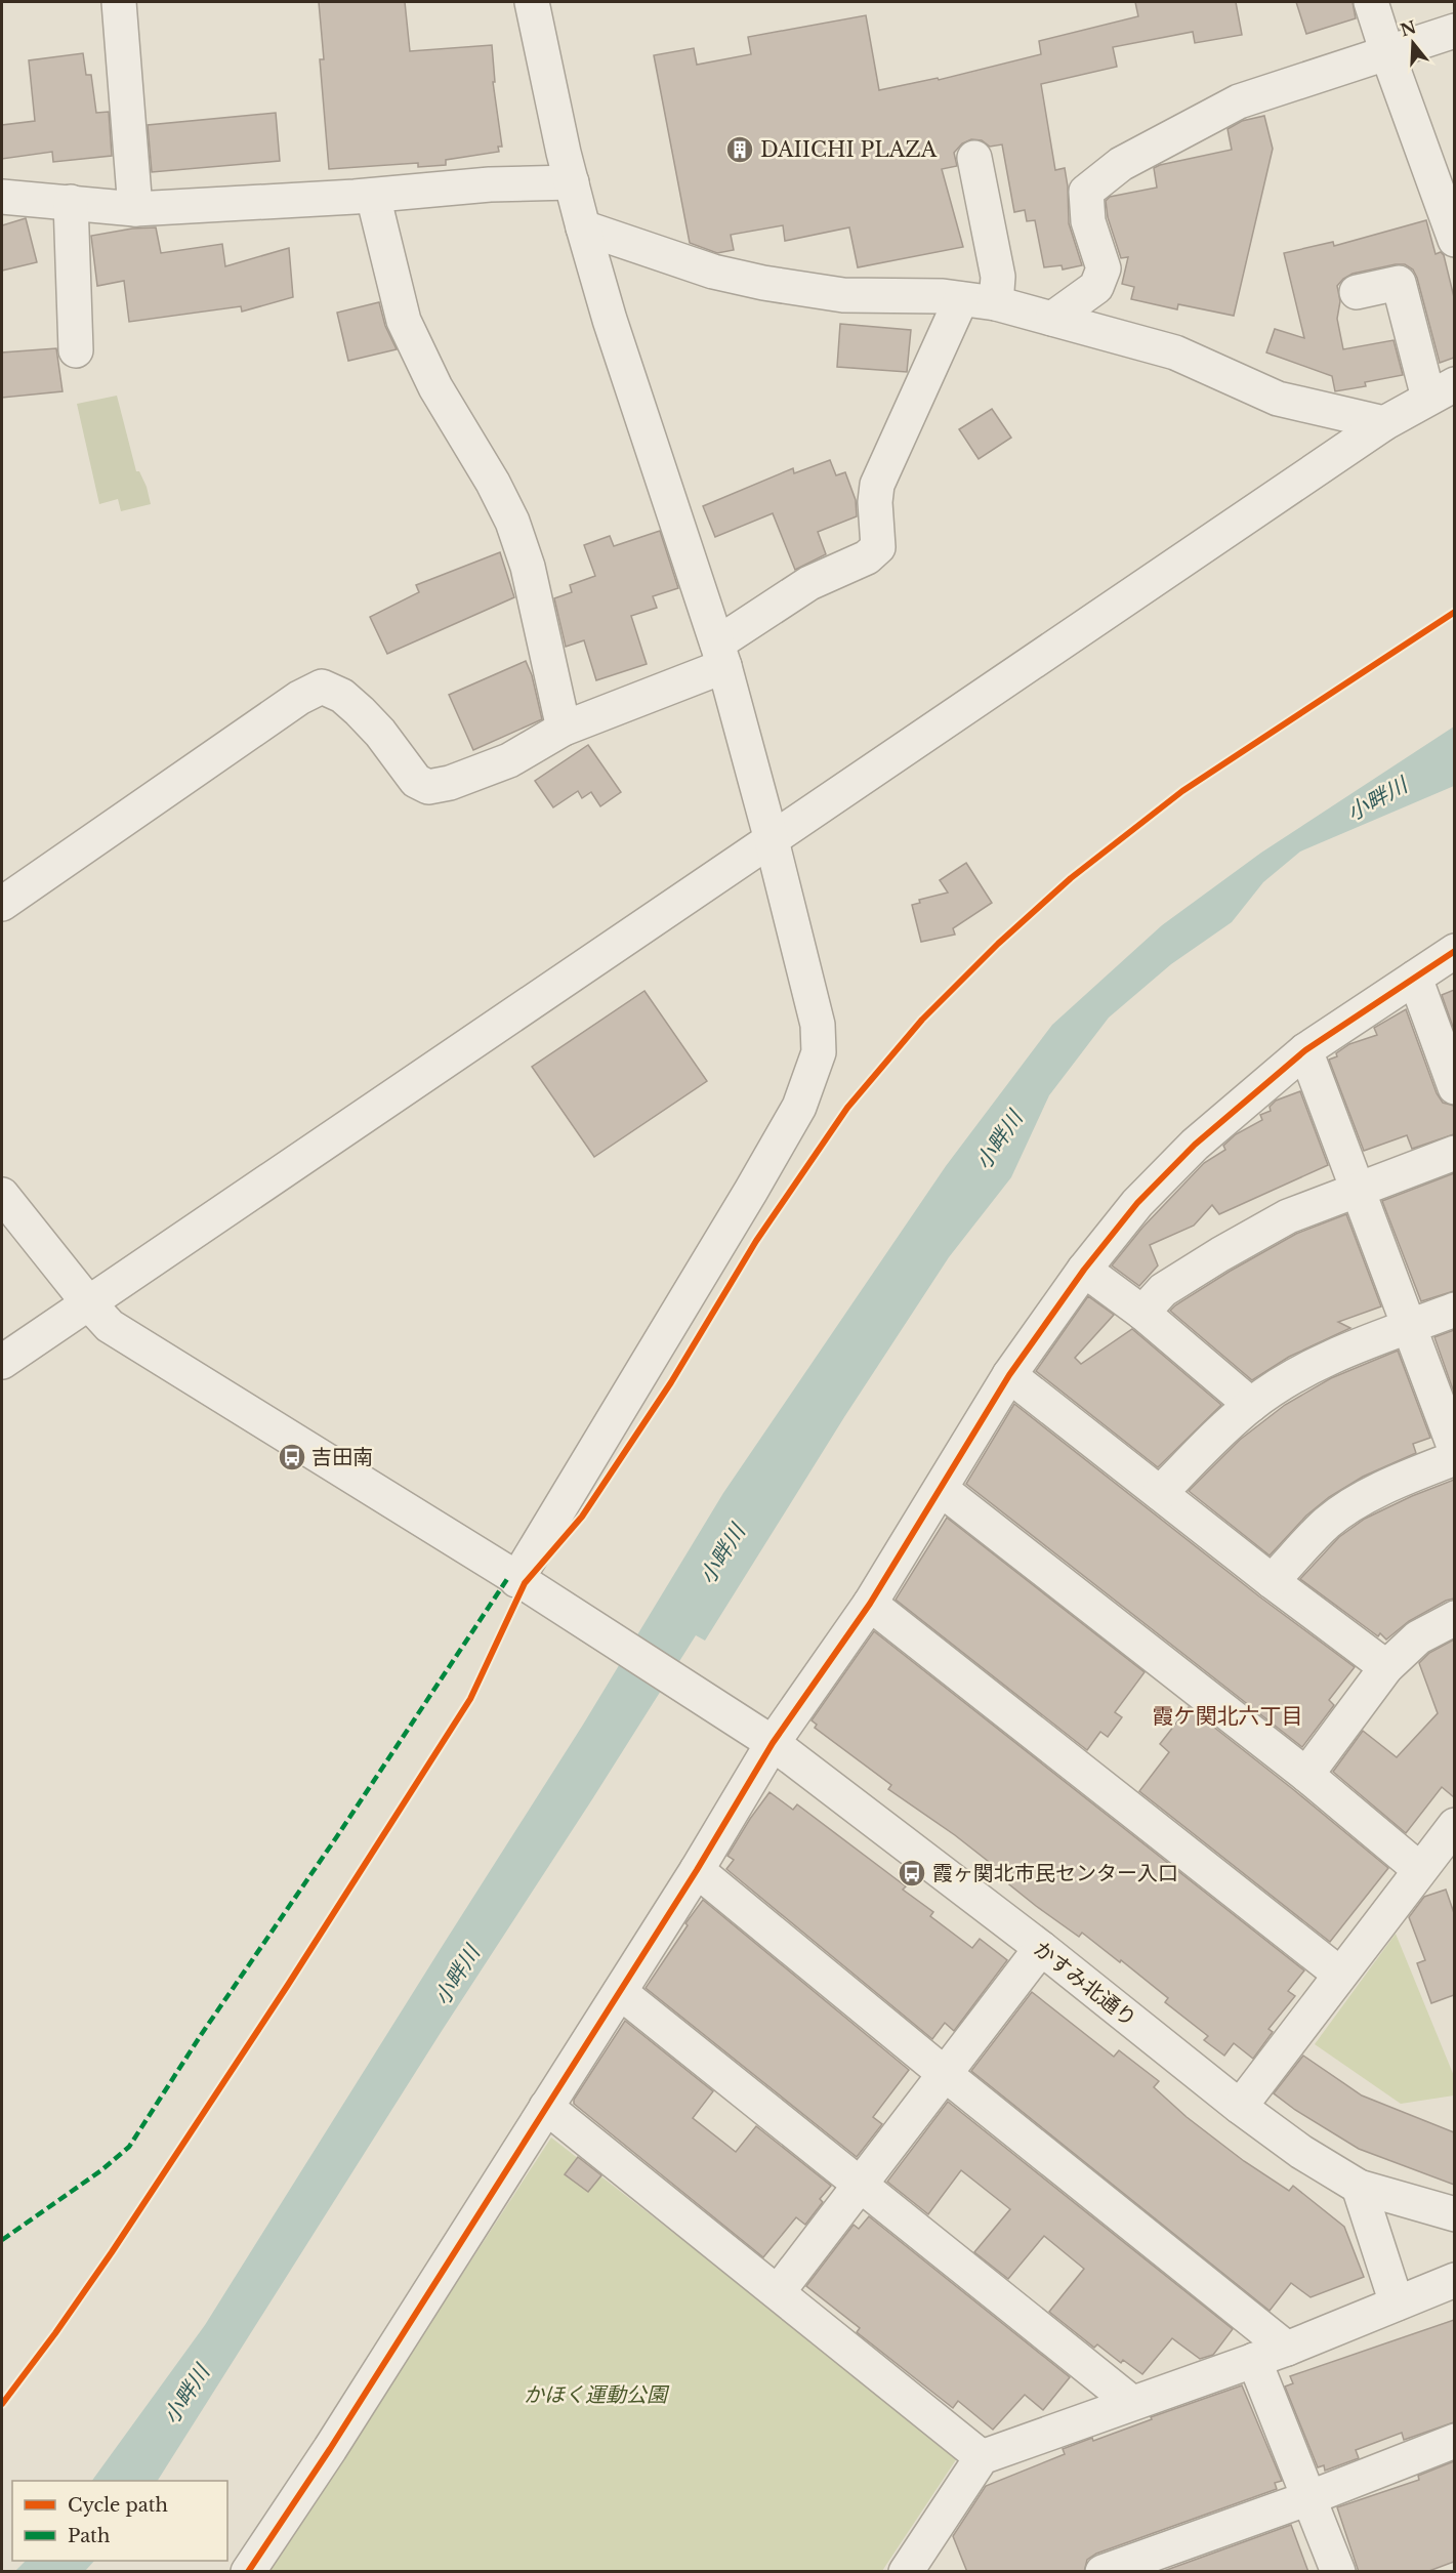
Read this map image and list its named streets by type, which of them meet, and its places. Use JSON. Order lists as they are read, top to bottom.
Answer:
{
  "streets": {
    "street": ["かすみ北通り"]
  },
  "districts": ["霞ケ関北六丁目"],
  "water": ["小畔川"],
  "parks": ["かほく運動公園"],
  "places": {
    "building": ["DAIICHI PLAZA"],
    "bus stop": ["吉田南", "霞ヶ関北市民センター入口"]
  },
  "legend": ["Cycle path", "Path"],
  "north": "top"
}
